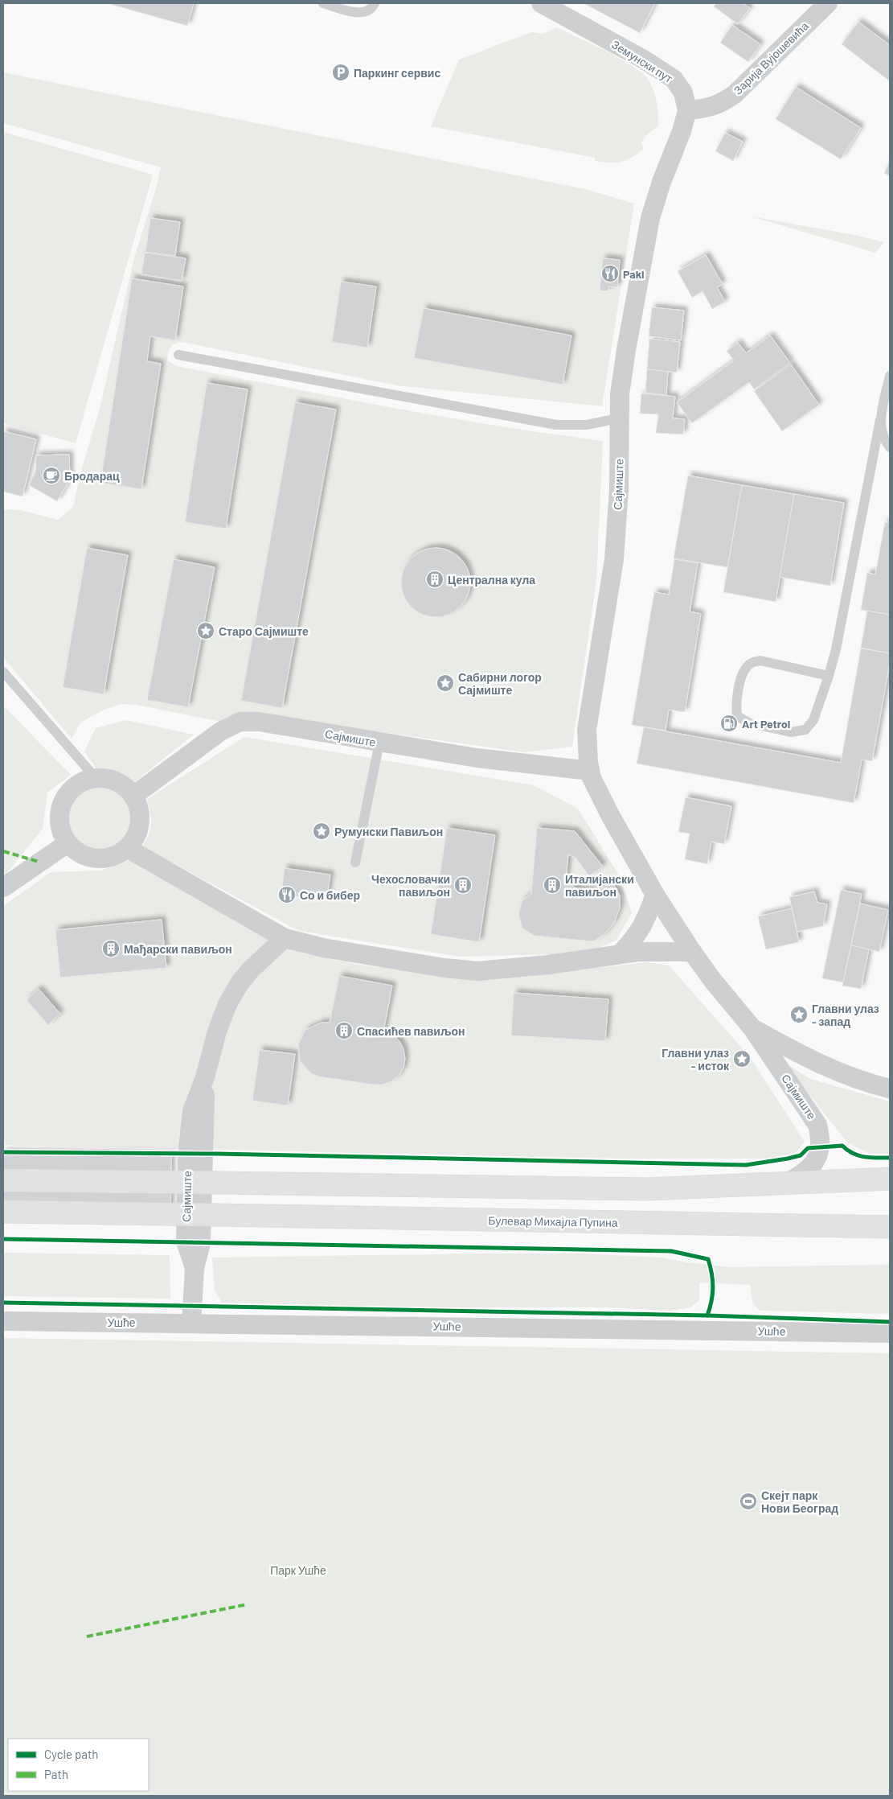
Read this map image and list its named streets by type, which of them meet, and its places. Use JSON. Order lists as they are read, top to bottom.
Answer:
{
  "streets": {
    "main road": ["Булевар Михајла Пупина"],
    "street": [
      "Зарија Вујошевића",
      "Земунски пут",
      "Сајмиште",
      "Ушће"
    ]
  },
  "crossings": [
    ["Зарија Вујошевића", "Земунски пут"],
    ["Земунски пут", "Сајмиште"],
    ["Сајмиште", "Ушће"]
  ],
  "parks": ["Парк Ушће"],
  "places": {
    "parking": ["Паркинг сервис"],
    "restaurant": ["Paki", "Со и бибер"],
    "cafe": ["Бродарац"],
    "building": [
      "Централна кула",
      "Чехословачки павиљон",
      "Италијански павиљон",
      "Мађарски павиљон",
      "Спасићев павиљон"
    ],
    "place": [
      "Старо Сајмиште",
      "Сабирни логор Сајмиште",
      "Румунски Павиљон",
      "Главни улаз - запад",
      "Главни улаз - исток"
    ],
    "fuel station": ["Art Petrol"],
    "sports": ["Скејт парк Нови Београд"]
  },
  "legend": ["Cycle path", "Path"]
}
